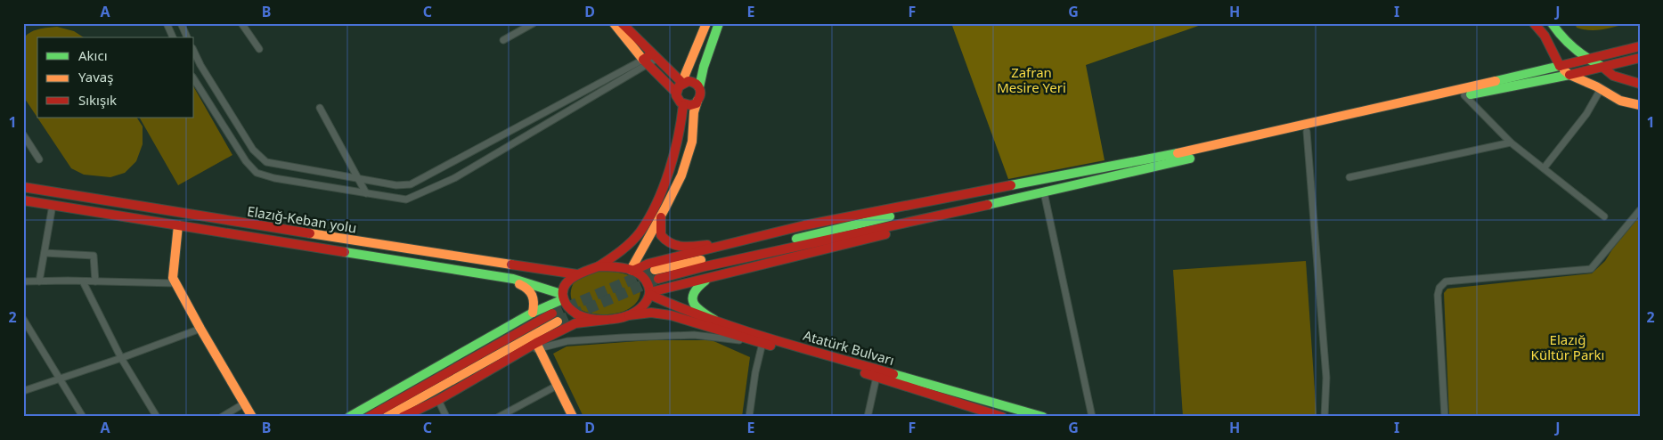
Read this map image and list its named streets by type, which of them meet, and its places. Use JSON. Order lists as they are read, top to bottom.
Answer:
{
  "streets": {
    "main road": ["Elazığ-Keban yolu", "Atatürk Bulvarı"]
  },
  "crossings": [
    ["Elazığ-Keban yolu", "Atatürk Bulvarı"]
  ],
  "parks": ["Zafran Mesire Yeri", "Elazığ Kültür Parkı"],
  "legend": ["Akıcı", "Yavaş", "Sıkışık"],
  "grid": {
    "columns": [
      "A",
      "B",
      "C",
      "D",
      "E",
      "F",
      "G",
      "H",
      "I",
      "J"
    ],
    "rows": ["1", "2"]
  }
}
